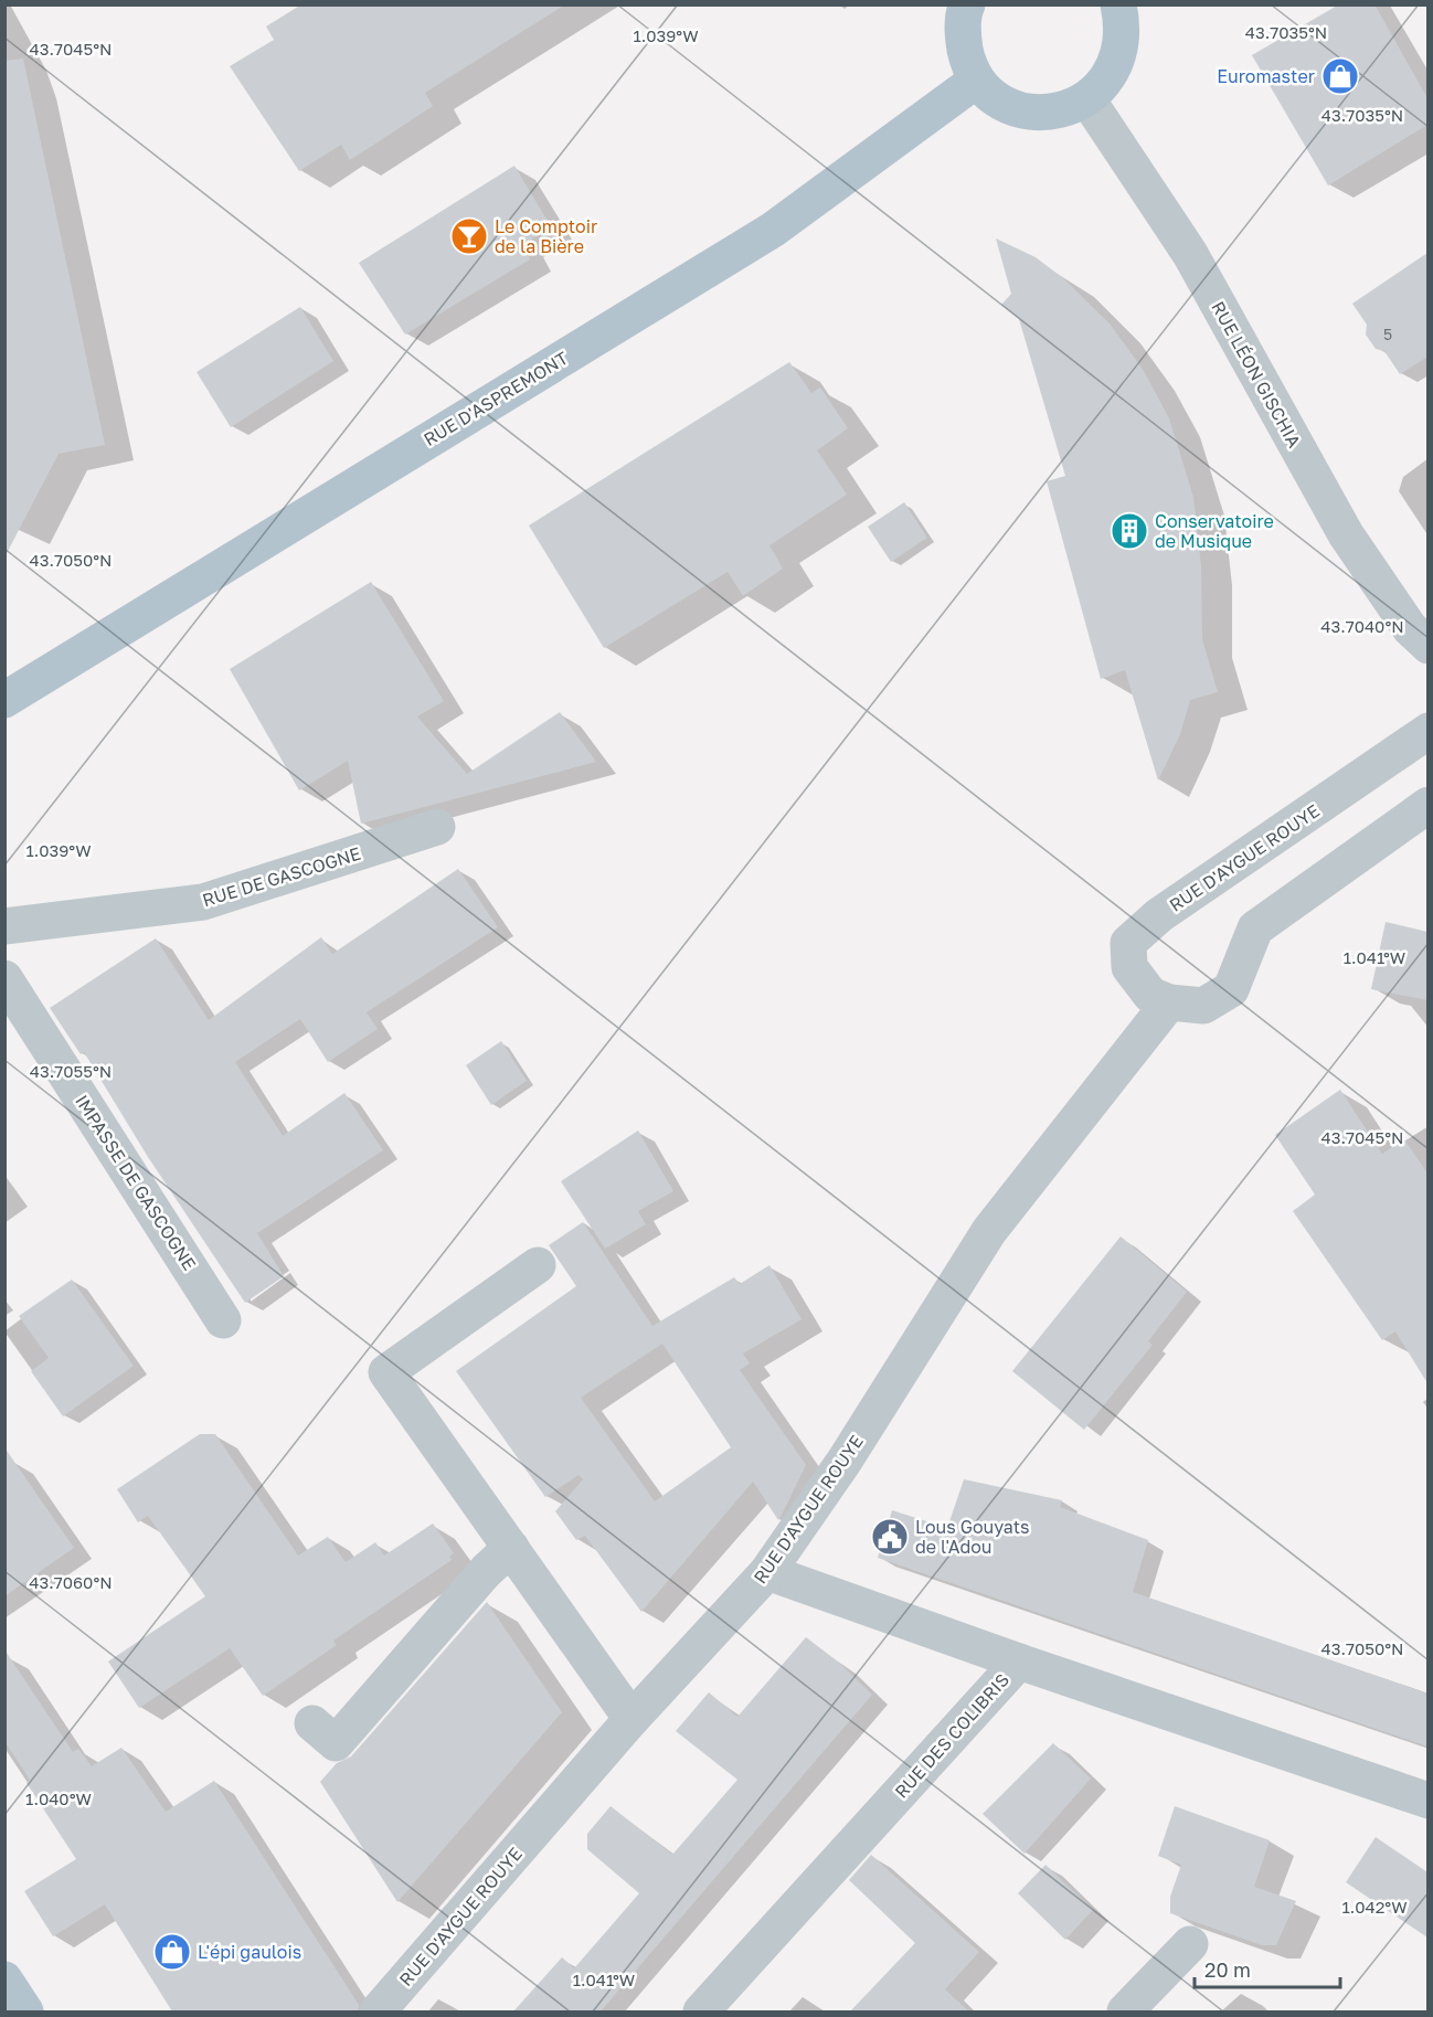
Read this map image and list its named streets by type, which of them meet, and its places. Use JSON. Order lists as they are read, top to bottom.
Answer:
{
  "streets": {
    "main road": ["RUE D'ASPREMONT"],
    "street": [
      "RUE LÉON GISCHIA",
      "RUE D'AYGUE ROUYE",
      "RUE DE GASCOGNE",
      "IMPASSE DE GASCOGNE",
      "RUE DES COLIBRIS"
    ]
  },
  "places": {
    "shop": ["Euromaster", "L'épi gaulois"],
    "bar": ["Le Comptoir de la Bière"],
    "building": ["Conservatoire de Musique"],
    "public building": ["Lous Gouyats de l'Adou"]
  },
  "house_numbers": ["5"],
  "scale_bar": "20 m",
  "coordinates": [
    "43.7035°N",
    "1.039°W",
    "43.7045°N",
    "43.7050°N",
    "43.7040°N",
    "1.041°W",
    "43.7055°N",
    "43.7060°N",
    "1.040°W",
    "1.042°W"
  ]
}
